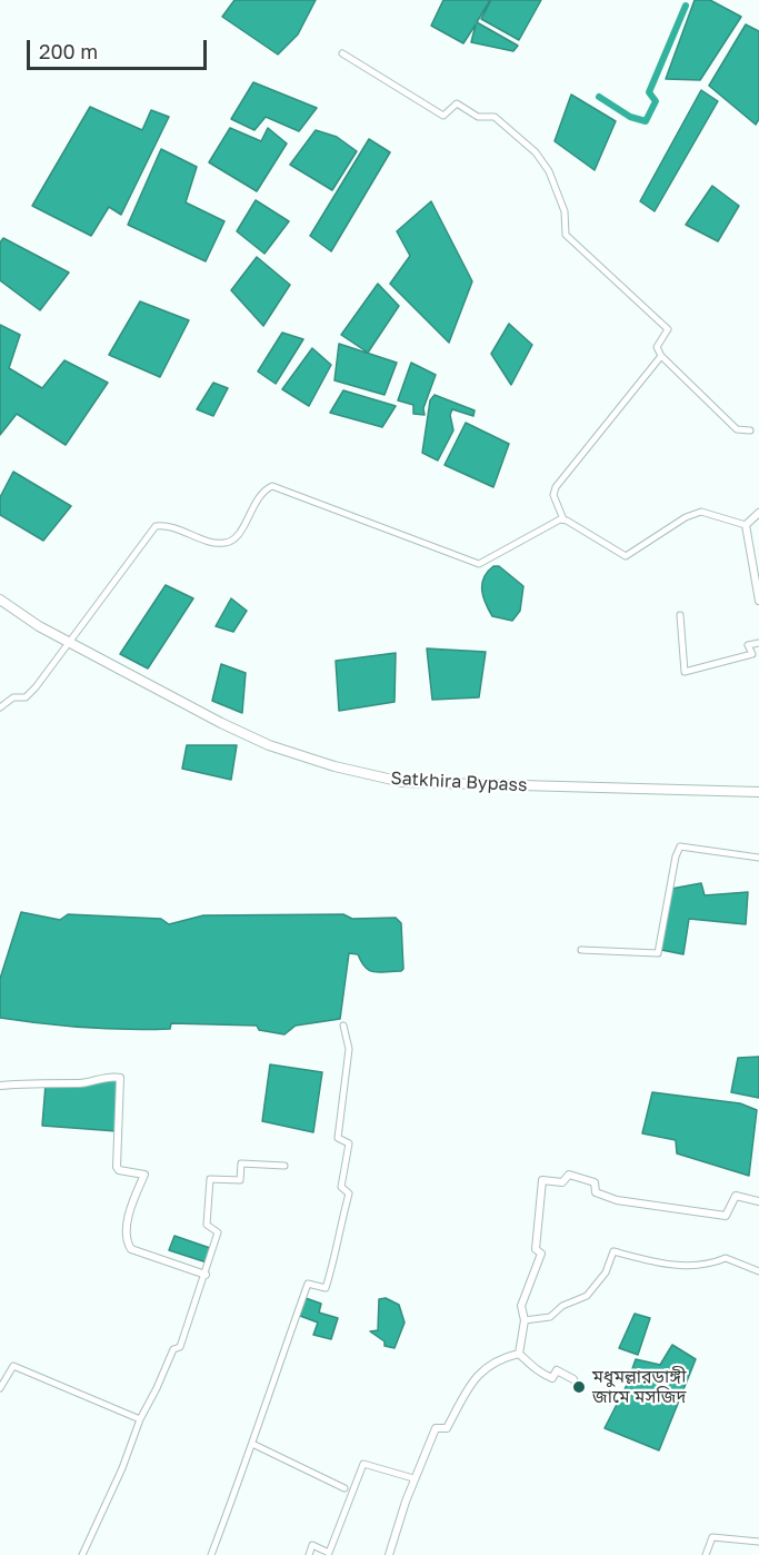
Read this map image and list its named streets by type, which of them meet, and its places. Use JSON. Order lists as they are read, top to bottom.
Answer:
{
  "streets": {
    "highway": ["Satkhira Bypass"]
  },
  "places": ["মধুমল্লারডাঙ্গী জামে মসজিদ"],
  "scale_bar": "200 m"
}
